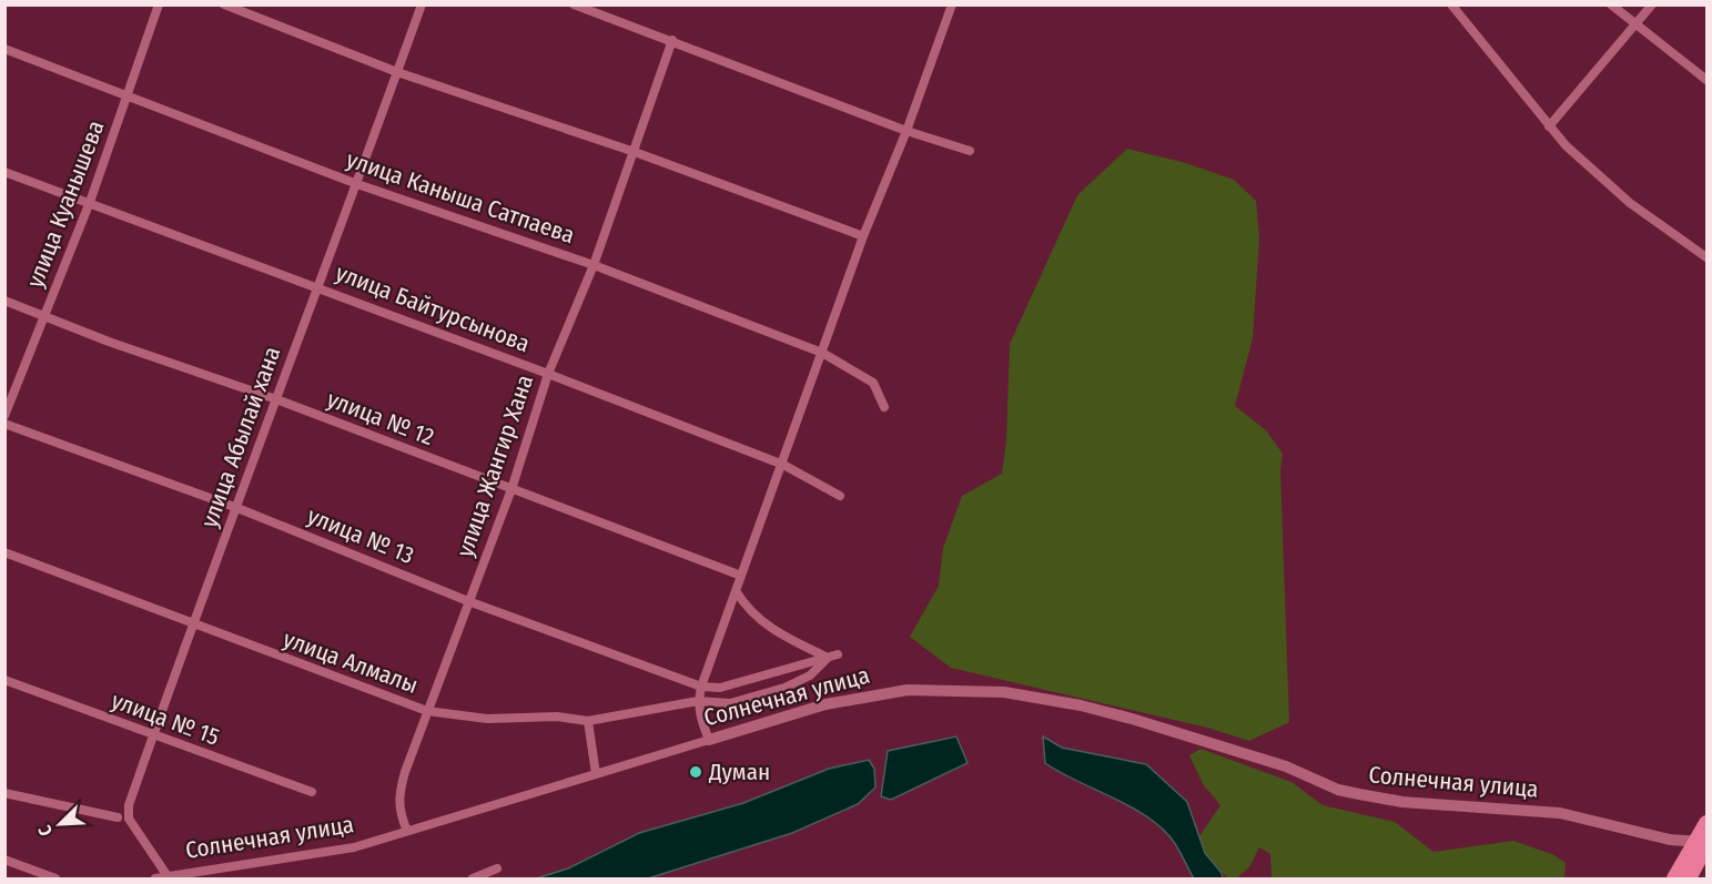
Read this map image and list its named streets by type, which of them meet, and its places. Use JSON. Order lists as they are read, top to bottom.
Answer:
{
  "streets": {
    "street": [
      "улица Каныша Сатпаева",
      "улица Куанышева",
      "улица Байтурсынова",
      "улица № 12",
      "улица Абылай хана",
      "улица Жангир Хана",
      "улица № 13",
      "улица Алмалы",
      "Солнечная улица",
      "улица № 15"
    ]
  },
  "crossings": [
    ["улица Каныша Сатпаева", "улица Куанышева"],
    ["улица Каныша Сатпаева", "улица Абылай хана"],
    ["улица Каныша Сатпаева", "улица Жангир Хана"],
    ["улица Куанышева", "улица Байтурсынова"],
    ["улица Куанышева", "улица № 12"],
    ["улица Байтурсынова", "улица Абылай хана"],
    ["улица Байтурсынова", "улица Жангир Хана"],
    ["улица № 12", "улица Абылай хана"],
    ["улица № 12", "улица Жангир Хана"],
    ["улица Абылай хана", "улица № 13"],
    ["улица Абылай хана", "улица Алмалы"],
    ["улица Абылай хана", "Солнечная улица"],
    ["улица Абылай хана", "улица № 15"],
    ["улица Жангир Хана", "улица № 13"],
    ["улица Жангир Хана", "улица Алмалы"],
    ["улица Жангир Хана", "Солнечная улица"]
  ],
  "places": ["Думан"],
  "north": "bottom left"
}
